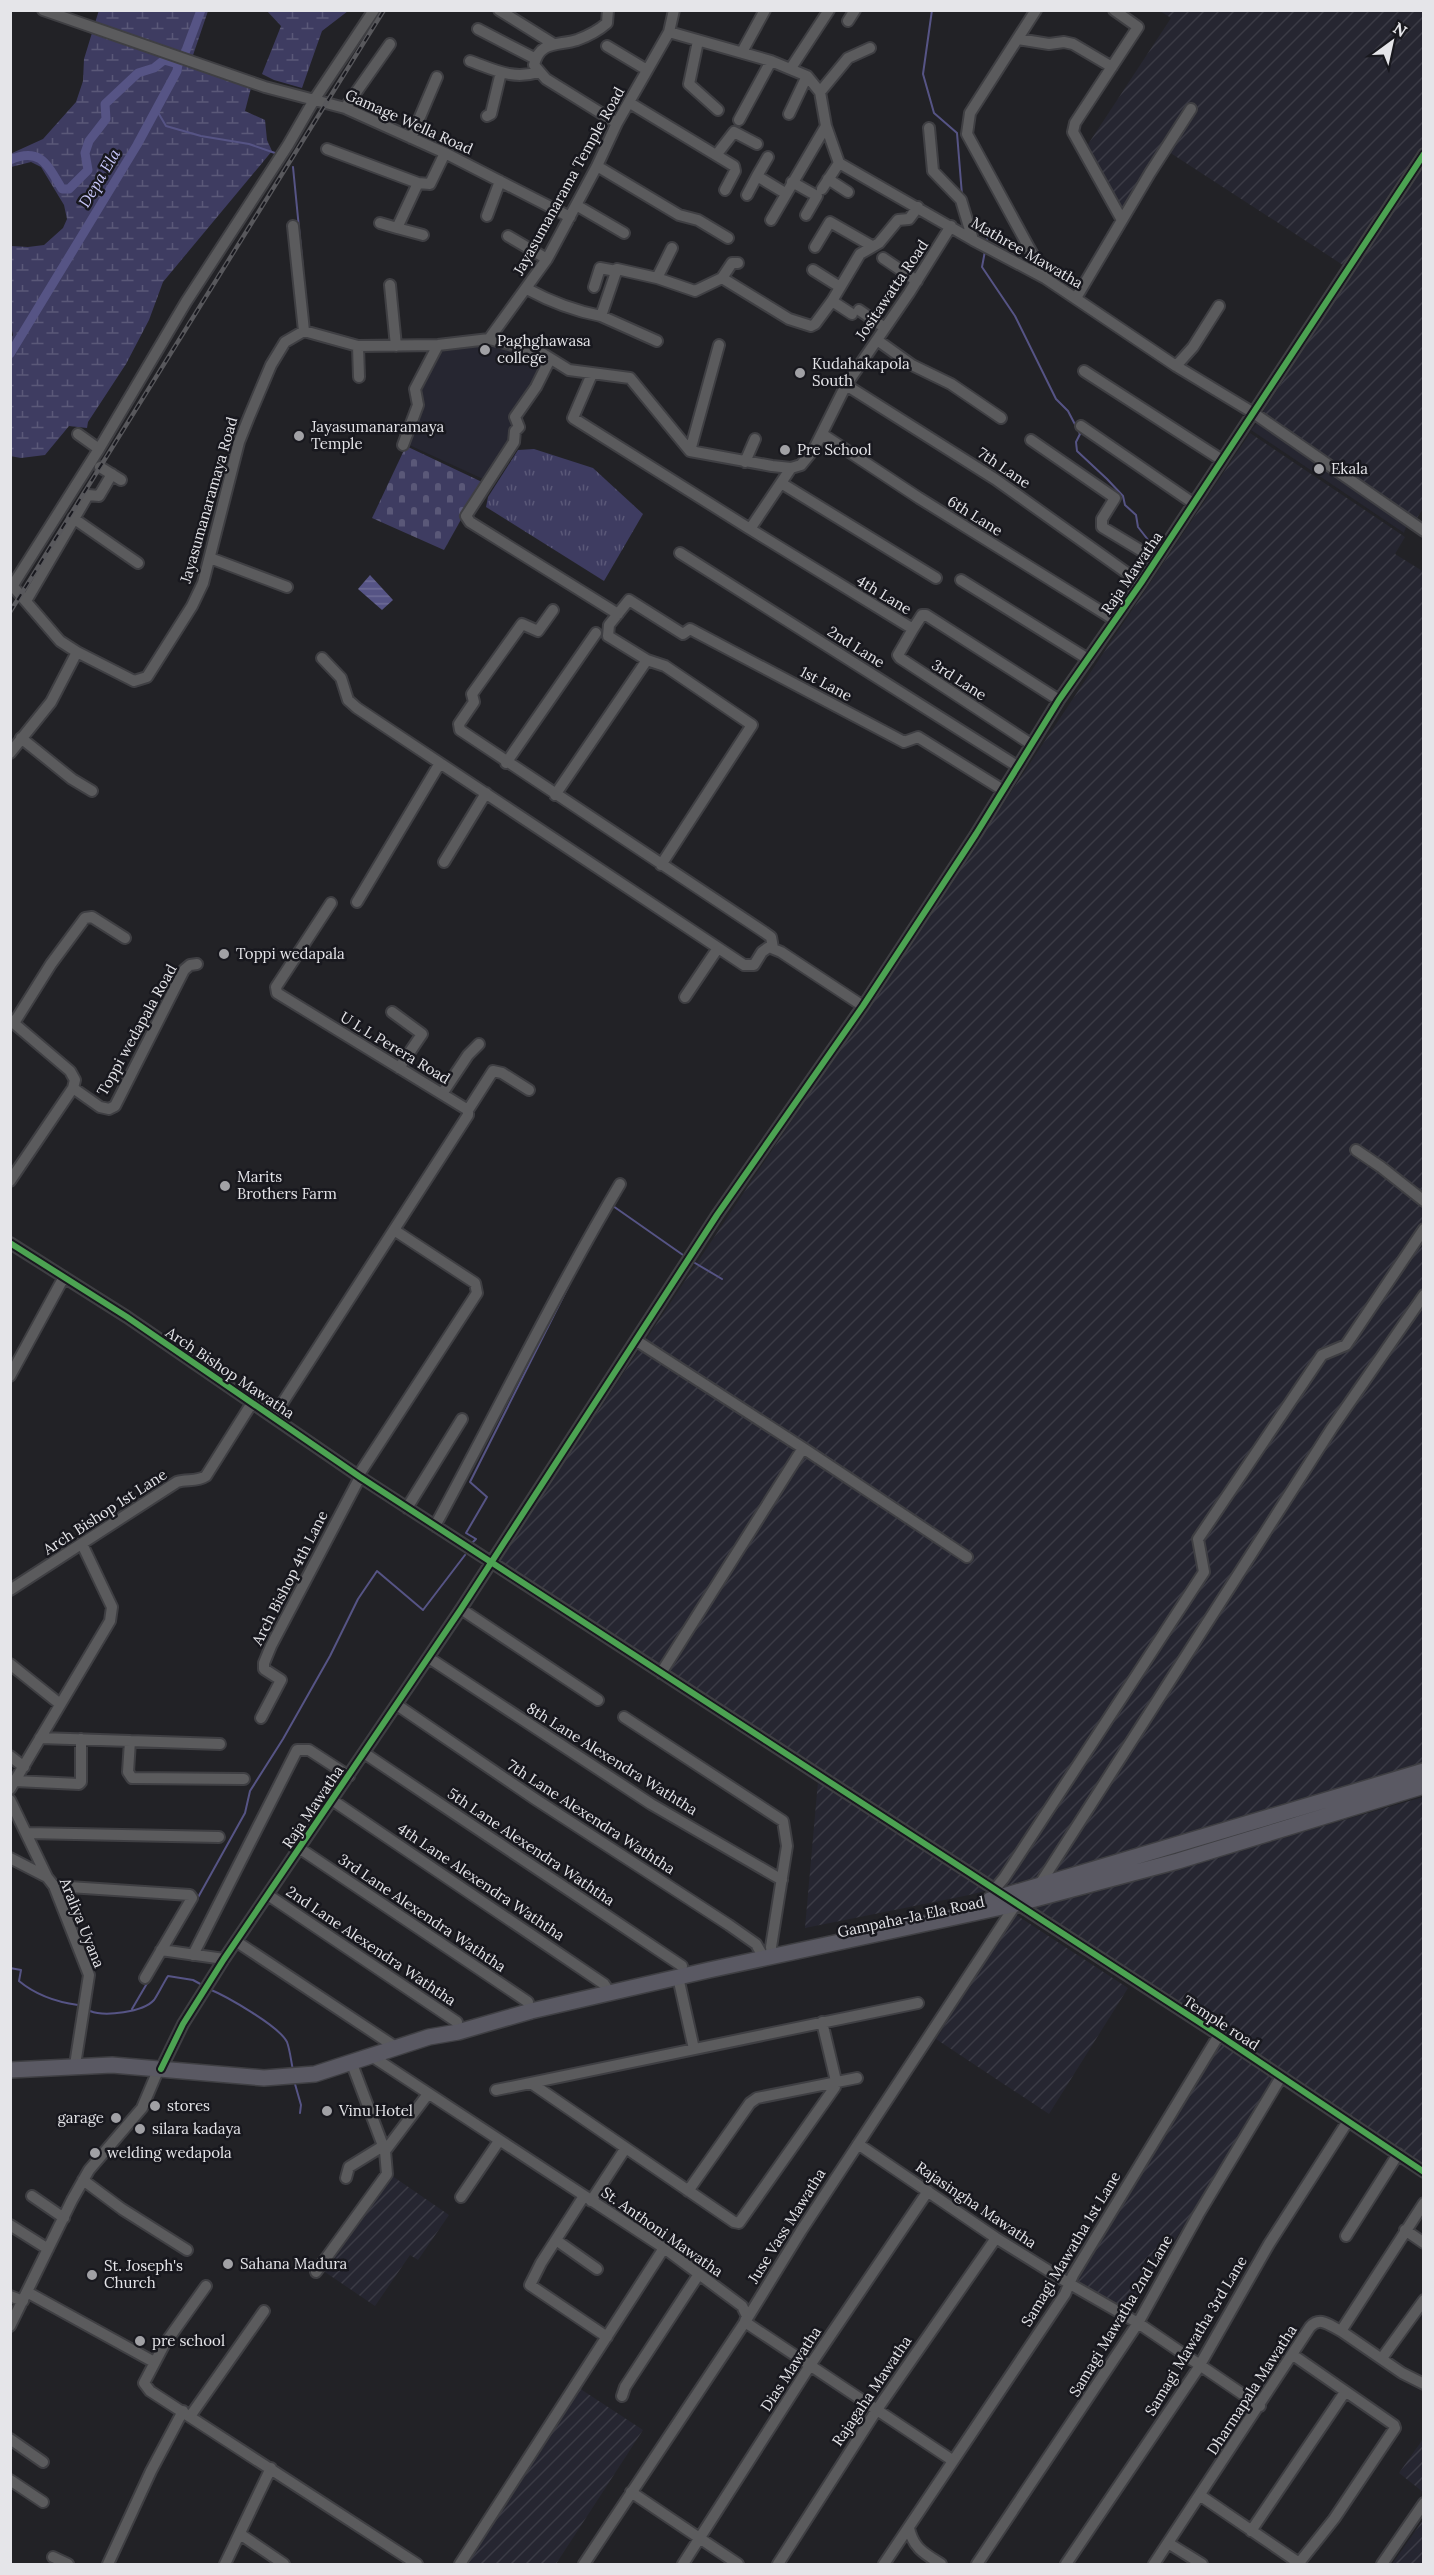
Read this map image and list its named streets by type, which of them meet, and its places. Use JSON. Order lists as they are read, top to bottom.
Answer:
{
  "streets": {
    "highway": ["Gampaha-Ja Ela Road"],
    "street": [
      "Gamage Wella Road",
      "Jayasumanarama Temple Road",
      "Mathree Mawatha",
      "Jositawatta Road",
      "7th Lane",
      "Jayasumanaramaya Road",
      "6th Lane",
      "Raja Mawatha",
      "4th Lane",
      "2nd Lane",
      "3rd Lane",
      "1st Lane",
      "Toppi wedapala Road",
      "U L L Perera Road",
      "Arch Bishop Mawatha",
      "Arch Bishop 1st Lane",
      "Arch Bishop 4th Lane",
      "8th Lane Alexendra Waththa",
      "7th Lane Alexendra Waththa",
      "5th Lane Alexendra Waththa",
      "4th Lane Alexendra Waththa",
      "3rd Lane Alexendra Waththa",
      "Araliya Uyana",
      "2nd Lane Alexendra Waththa",
      "Temple road",
      "Rajasingha Mawatha",
      "Juse Vass Mawatha",
      "St. Anthoni Mawatha",
      "Samagi Mawatha 1st Lane",
      "Samagi Mawatha 2nd Lane",
      "Samagi Mawatha 3rd Lane",
      "Dias Mawatha",
      "Dharmapala Mawatha",
      "Rajagaha Mawatha"
    ]
  },
  "crossings": [
    ["Gamage Wella Road", "Jayasumanarama Temple Road"],
    ["Mathree Mawatha", "Jositawatta Road"],
    ["Mathree Mawatha", "Raja Mawatha"],
    ["Jositawatta Road", "7th Lane"],
    ["Jositawatta Road", "6th Lane"],
    ["Jositawatta Road", "4th Lane"],
    ["7th Lane", "Raja Mawatha"],
    ["6th Lane", "Raja Mawatha"],
    ["Raja Mawatha", "4th Lane"],
    ["Raja Mawatha", "2nd Lane"],
    ["Raja Mawatha", "3rd Lane"],
    ["Raja Mawatha", "1st Lane"],
    ["Raja Mawatha", "Arch Bishop Mawatha"],
    ["Raja Mawatha", "8th Lane Alexendra Waththa"],
    ["Raja Mawatha", "7th Lane Alexendra Waththa"],
    ["Raja Mawatha", "5th Lane Alexendra Waththa"],
    ["Raja Mawatha", "4th Lane Alexendra Waththa"],
    ["Raja Mawatha", "3rd Lane Alexendra Waththa"],
    ["Raja Mawatha", "Gampaha-Ja Ela Road"],
    ["Raja Mawatha", "2nd Lane Alexendra Waththa"],
    ["4th Lane", "3rd Lane"],
    ["Arch Bishop Mawatha", "Arch Bishop 1st Lane"],
    ["Arch Bishop Mawatha", "Arch Bishop 4th Lane"],
    ["Arch Bishop Mawatha", "Temple road"],
    ["7th Lane Alexendra Waththa", "Gampaha-Ja Ela Road"],
    ["5th Lane Alexendra Waththa", "Gampaha-Ja Ela Road"],
    ["4th Lane Alexendra Waththa", "Gampaha-Ja Ela Road"],
    ["3rd Lane Alexendra Waththa", "Gampaha-Ja Ela Road"],
    ["Gampaha-Ja Ela Road", "Araliya Uyana"],
    ["Gampaha-Ja Ela Road", "2nd Lane Alexendra Waththa"],
    ["Gampaha-Ja Ela Road", "Temple road"],
    ["Gampaha-Ja Ela Road", "Juse Vass Mawatha"],
    ["Gampaha-Ja Ela Road", "St. Anthoni Mawatha"],
    ["Temple road", "Juse Vass Mawatha"],
    ["Temple road", "Samagi Mawatha 1st Lane"],
    ["Temple road", "Samagi Mawatha 2nd Lane"],
    ["Temple road", "Samagi Mawatha 3rd Lane"],
    ["Rajasingha Mawatha", "Juse Vass Mawatha"],
    ["Rajasingha Mawatha", "Samagi Mawatha 1st Lane"],
    ["Rajasingha Mawatha", "Samagi Mawatha 2nd Lane"],
    ["Rajasingha Mawatha", "Samagi Mawatha 3rd Lane"],
    ["Rajasingha Mawatha", "Dias Mawatha"],
    ["Rajasingha Mawatha", "Dharmapala Mawatha"],
    ["Rajasingha Mawatha", "Rajagaha Mawatha"],
    ["Juse Vass Mawatha", "St. Anthoni Mawatha"],
    ["St. Anthoni Mawatha", "Samagi Mawatha 1st Lane"],
    ["St. Anthoni Mawatha", "Dias Mawatha"],
    ["St. Anthoni Mawatha", "Rajagaha Mawatha"]
  ],
  "water": ["Depa Ela"],
  "places": [
    "Paghghawasa college",
    "Kudahakapola South",
    "Jayasumanaramaya Temple",
    "Pre School",
    "Ekala",
    "Toppi wedapala",
    "Marits Brothers Farm",
    "stores",
    "Vinu Hotel",
    "garage",
    "silara kadaya",
    "welding wedapola",
    "Sahana Madura",
    "St. Joseph's Church",
    "pre school"
  ],
  "north": "top right"
}
